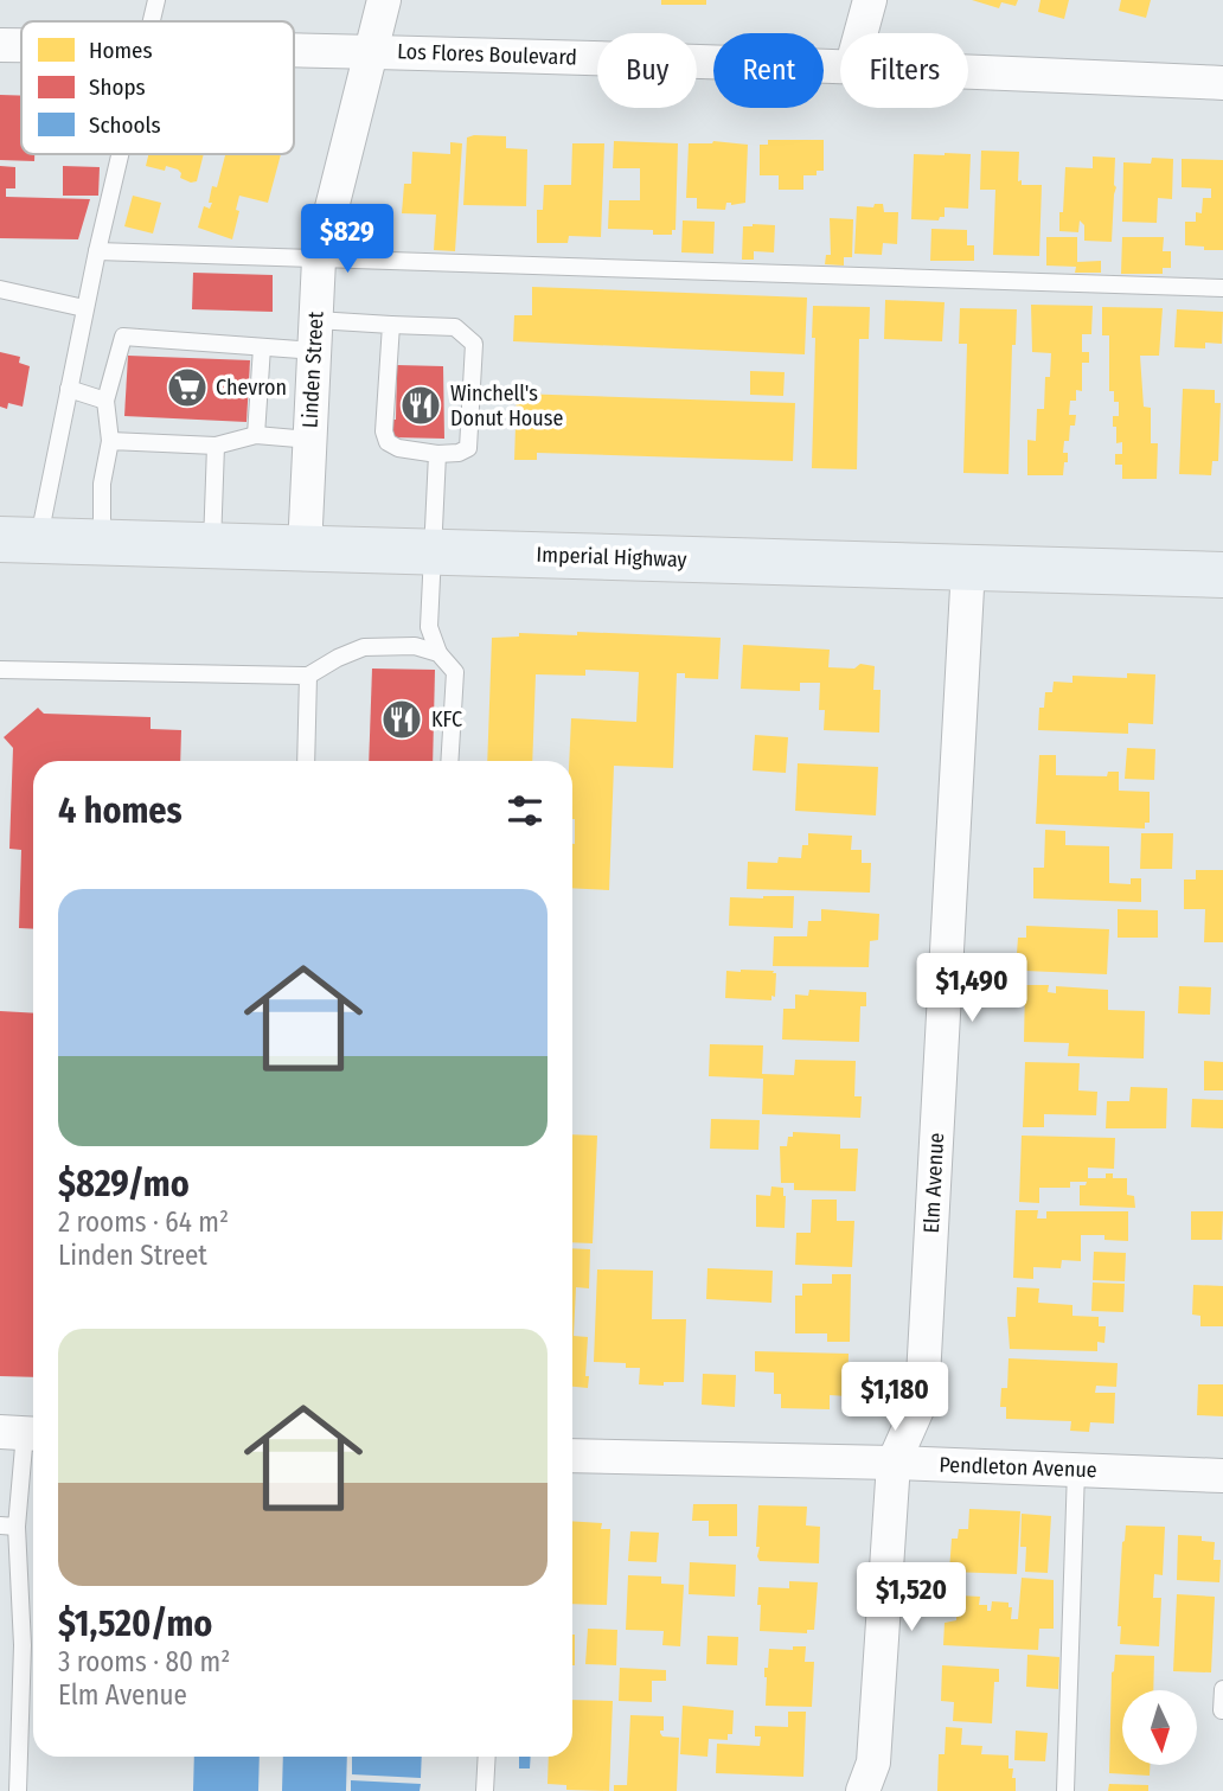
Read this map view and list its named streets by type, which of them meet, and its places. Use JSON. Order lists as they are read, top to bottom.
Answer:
{
  "streets": {
    "main road": ["Imperial Highway"],
    "street": [
      "Los Flores Boulevard",
      "Linden Street",
      "Elm Avenue",
      "Pendleton Avenue"
    ]
  },
  "crossings": [
    ["Los Flores Boulevard", "Linden Street"],
    ["Linden Street", "Imperial Highway"],
    ["Imperial Highway", "Elm Avenue"],
    ["Elm Avenue", "Pendleton Avenue"]
  ],
  "places": {
    "supermarket": ["Chevron"],
    "restaurant": ["Winchell's Donut House", "KFC"]
  },
  "legend": ["Homes", "Shops", "Schools"],
  "north": "bottom",
  "page": {
    "chip": ["Buy", "Rent", "Filters"],
    "price": [
      "$829",
      "$1,490",
      "$1,180",
      "$1,520"
    ],
    "heading": "4 homes",
    "list": [
      {
        "name": "$829/mo",
        "note": "2 rooms · 64 m² · Linden Street"
      },
      {
        "name": "$1,520/mo",
        "note": "3 rooms · 80 m² · Elm Avenue"
      }
    ]
  }
}
